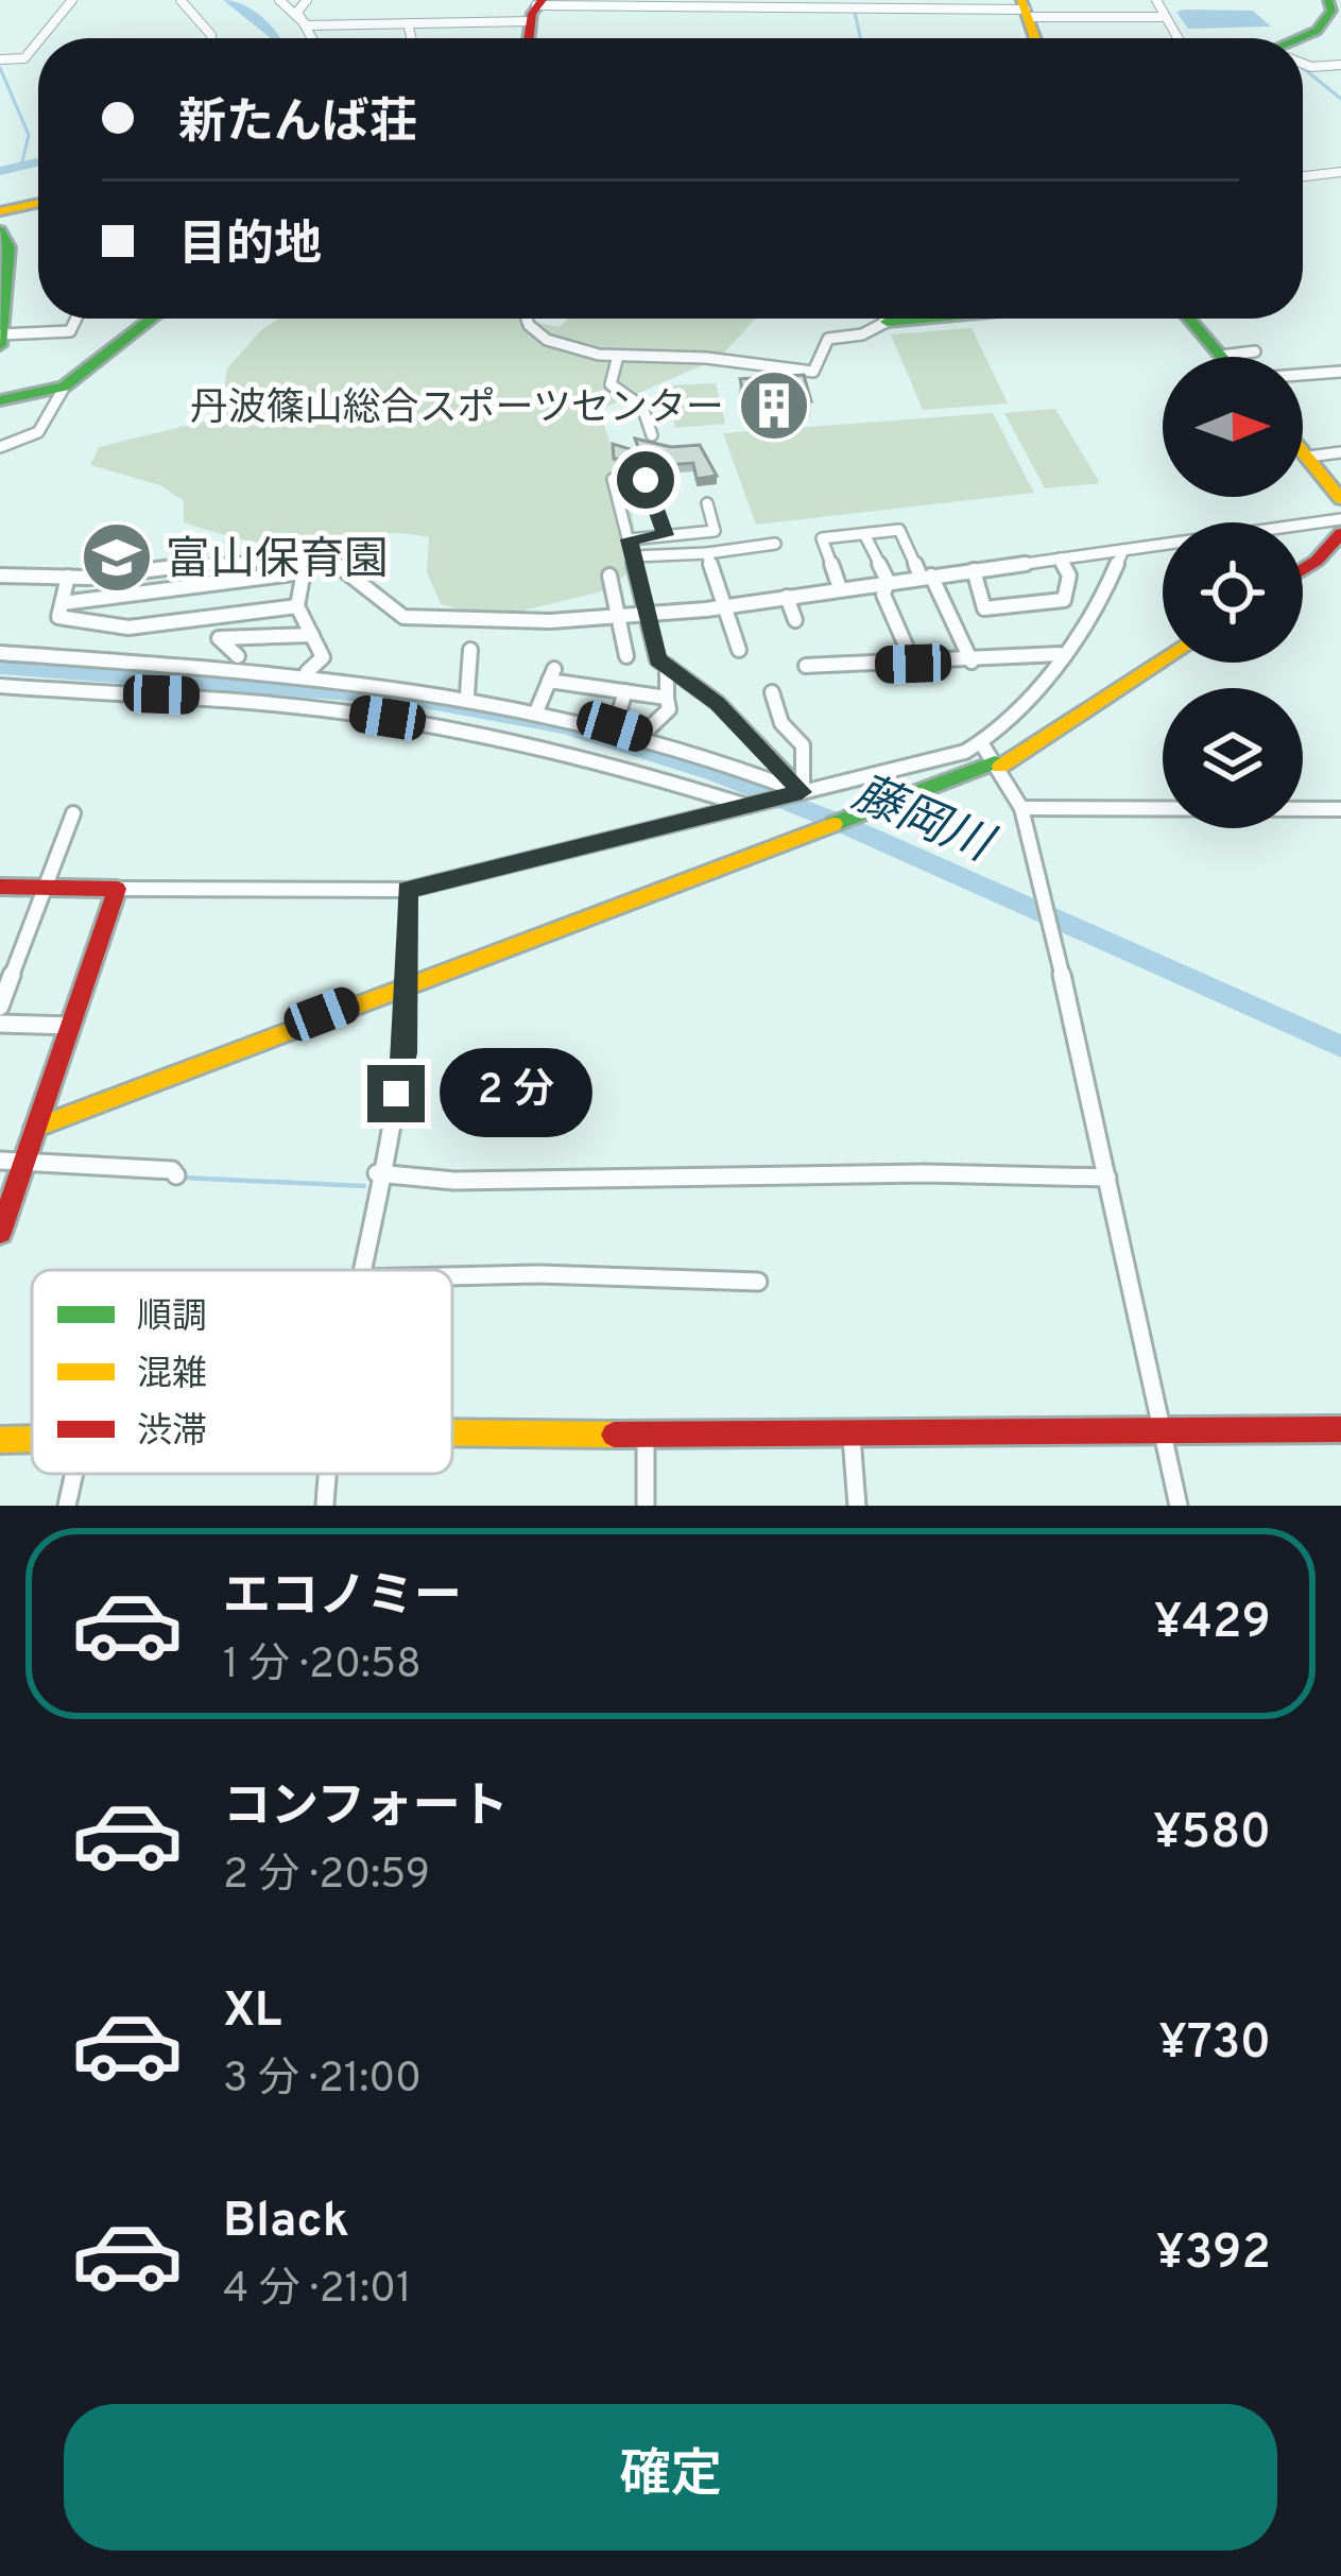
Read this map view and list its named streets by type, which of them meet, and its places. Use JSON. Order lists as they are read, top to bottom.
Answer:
{
  "water": ["藤岡川"],
  "places": {
    "building": ["丹波篠山総合スポーツセンター"],
    "school or university": ["富山保育園"]
  },
  "legend": ["順調", "混雑", "渋滞"],
  "north": "right",
  "page": {
    "banner": ["新たんば荘", "目的地"],
    "bubble": "2 分",
    "list": [
      {
        "name": "エコノミー",
        "note": "1 分 · 20:58",
        "value": "¥429"
      },
      {
        "name": "コンフォート",
        "note": "2 分 · 20:59",
        "value": "¥580"
      },
      {
        "name": "XL",
        "note": "3 分 · 21:00",
        "value": "¥730"
      },
      {
        "name": "Black",
        "note": "4 分 · 21:01",
        "value": "¥392"
      }
    ],
    "buttons": "確定"
  }
}
